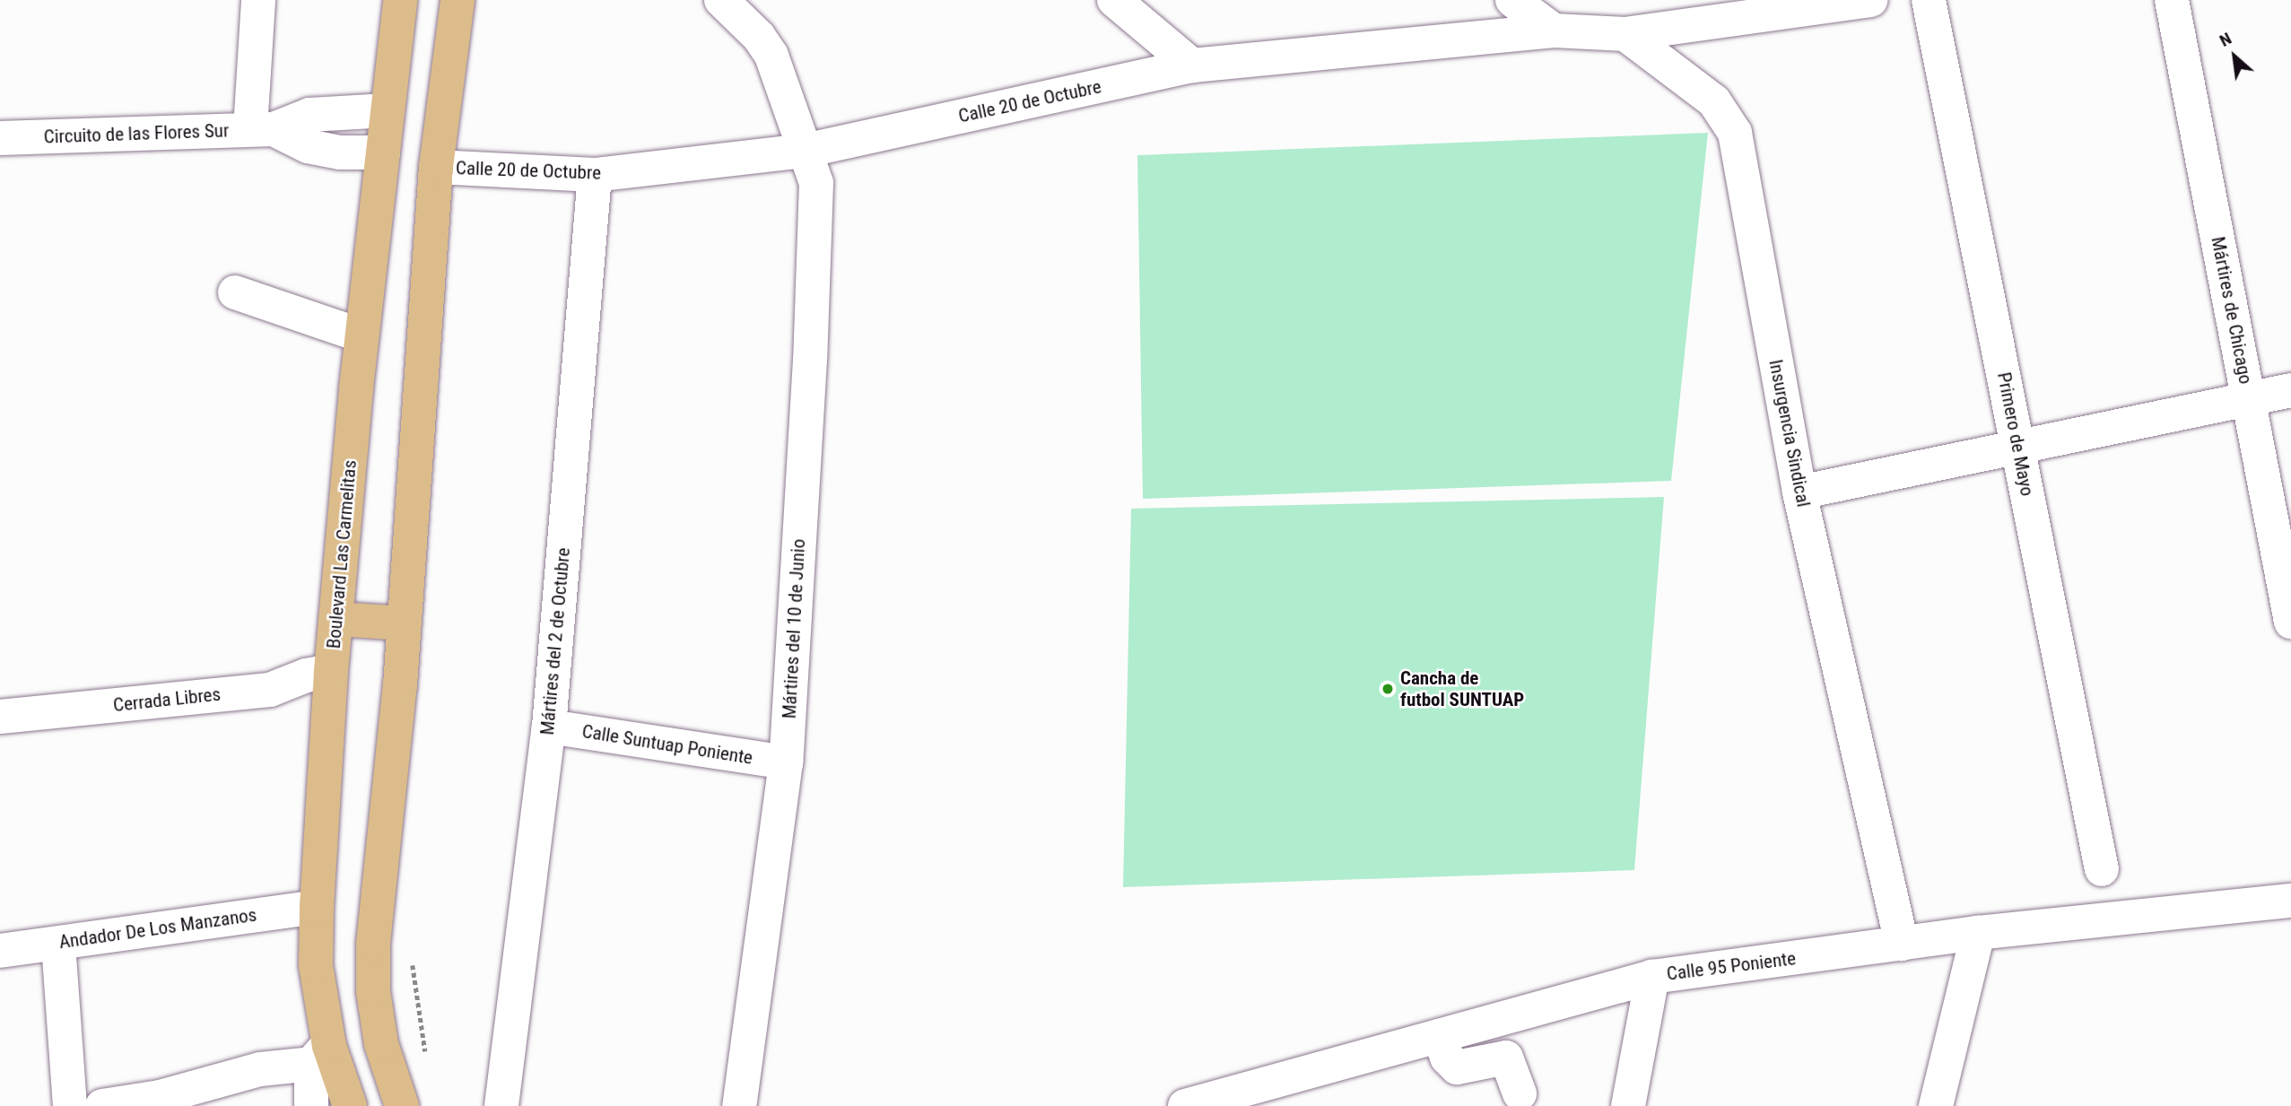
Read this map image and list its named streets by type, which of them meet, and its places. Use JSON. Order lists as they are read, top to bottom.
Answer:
{
  "streets": {
    "main road": ["Boulevard Las Carmelitas"],
    "street": [
      "Calle 20 de Octubre",
      "Circuito de las Flores Sur",
      "Mártires de Chicago",
      "Insurgencia Sindical",
      "Primero de Mayo",
      "Mártires del 10 de Junio",
      "Mártires del 2 de Octubre",
      "Cerrada Libres",
      "Calle Suntuap Poniente",
      "Andador De Los Manzanos",
      "Calle 95 Poniente"
    ]
  },
  "crossings": [
    ["Calle 20 de Octubre", "Insurgencia Sindical"],
    ["Calle 20 de Octubre", "Mártires del 10 de Junio"],
    ["Calle 20 de Octubre", "Mártires del 2 de Octubre"],
    ["Circuito de las Flores Sur", "Boulevard Las Carmelitas"],
    ["Insurgencia Sindical", "Calle 95 Poniente"],
    ["Boulevard Las Carmelitas", "Cerrada Libres"],
    ["Boulevard Las Carmelitas", "Andador De Los Manzanos"],
    ["Mártires del 10 de Junio", "Calle Suntuap Poniente"],
    ["Mártires del 2 de Octubre", "Calle Suntuap Poniente"]
  ],
  "places": ["Cancha de futbol SUNTUAP"],
  "north": "top left"
}
